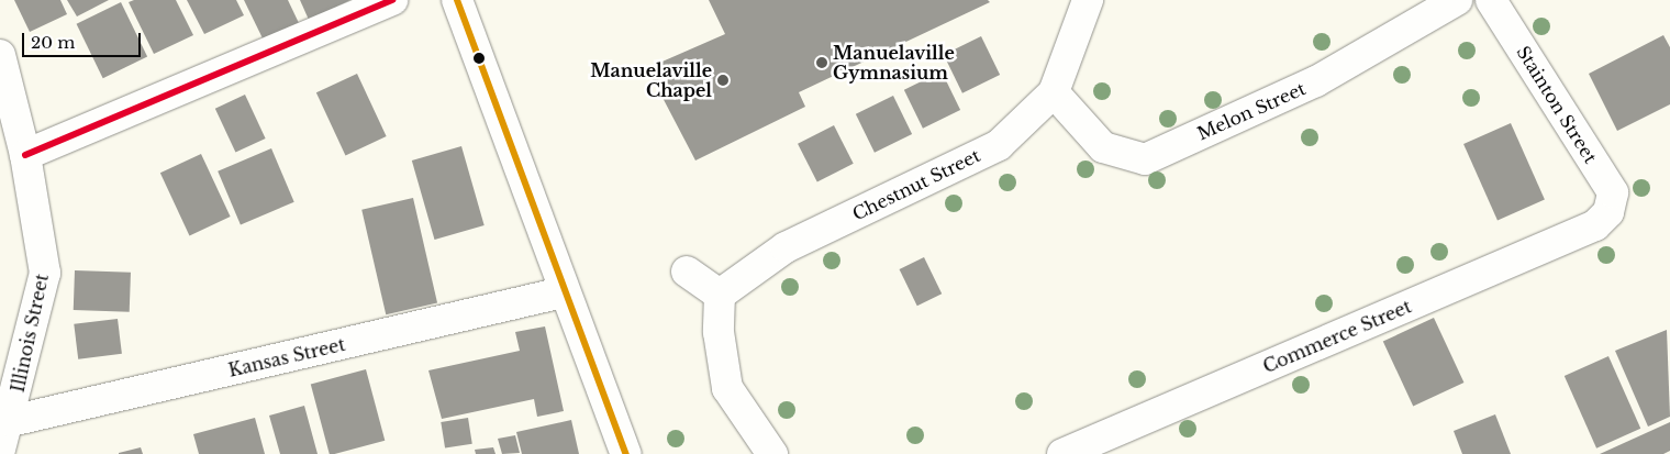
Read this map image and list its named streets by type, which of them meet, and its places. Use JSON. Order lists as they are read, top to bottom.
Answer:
{
  "streets": {
    "street": [
      "Stainton Street",
      "Melon Street",
      "Chestnut Street",
      "Illinois Street",
      "Commerce Street",
      "Kansas Street"
    ]
  },
  "crossings": [
    ["Stainton Street", "Commerce Street"],
    ["Melon Street", "Chestnut Street"],
    ["Illinois Street", "Kansas Street"]
  ],
  "places": ["Manuelaville Gymnasium", "Manuelaville Chapel"],
  "scale_bar": "20 m"
}
